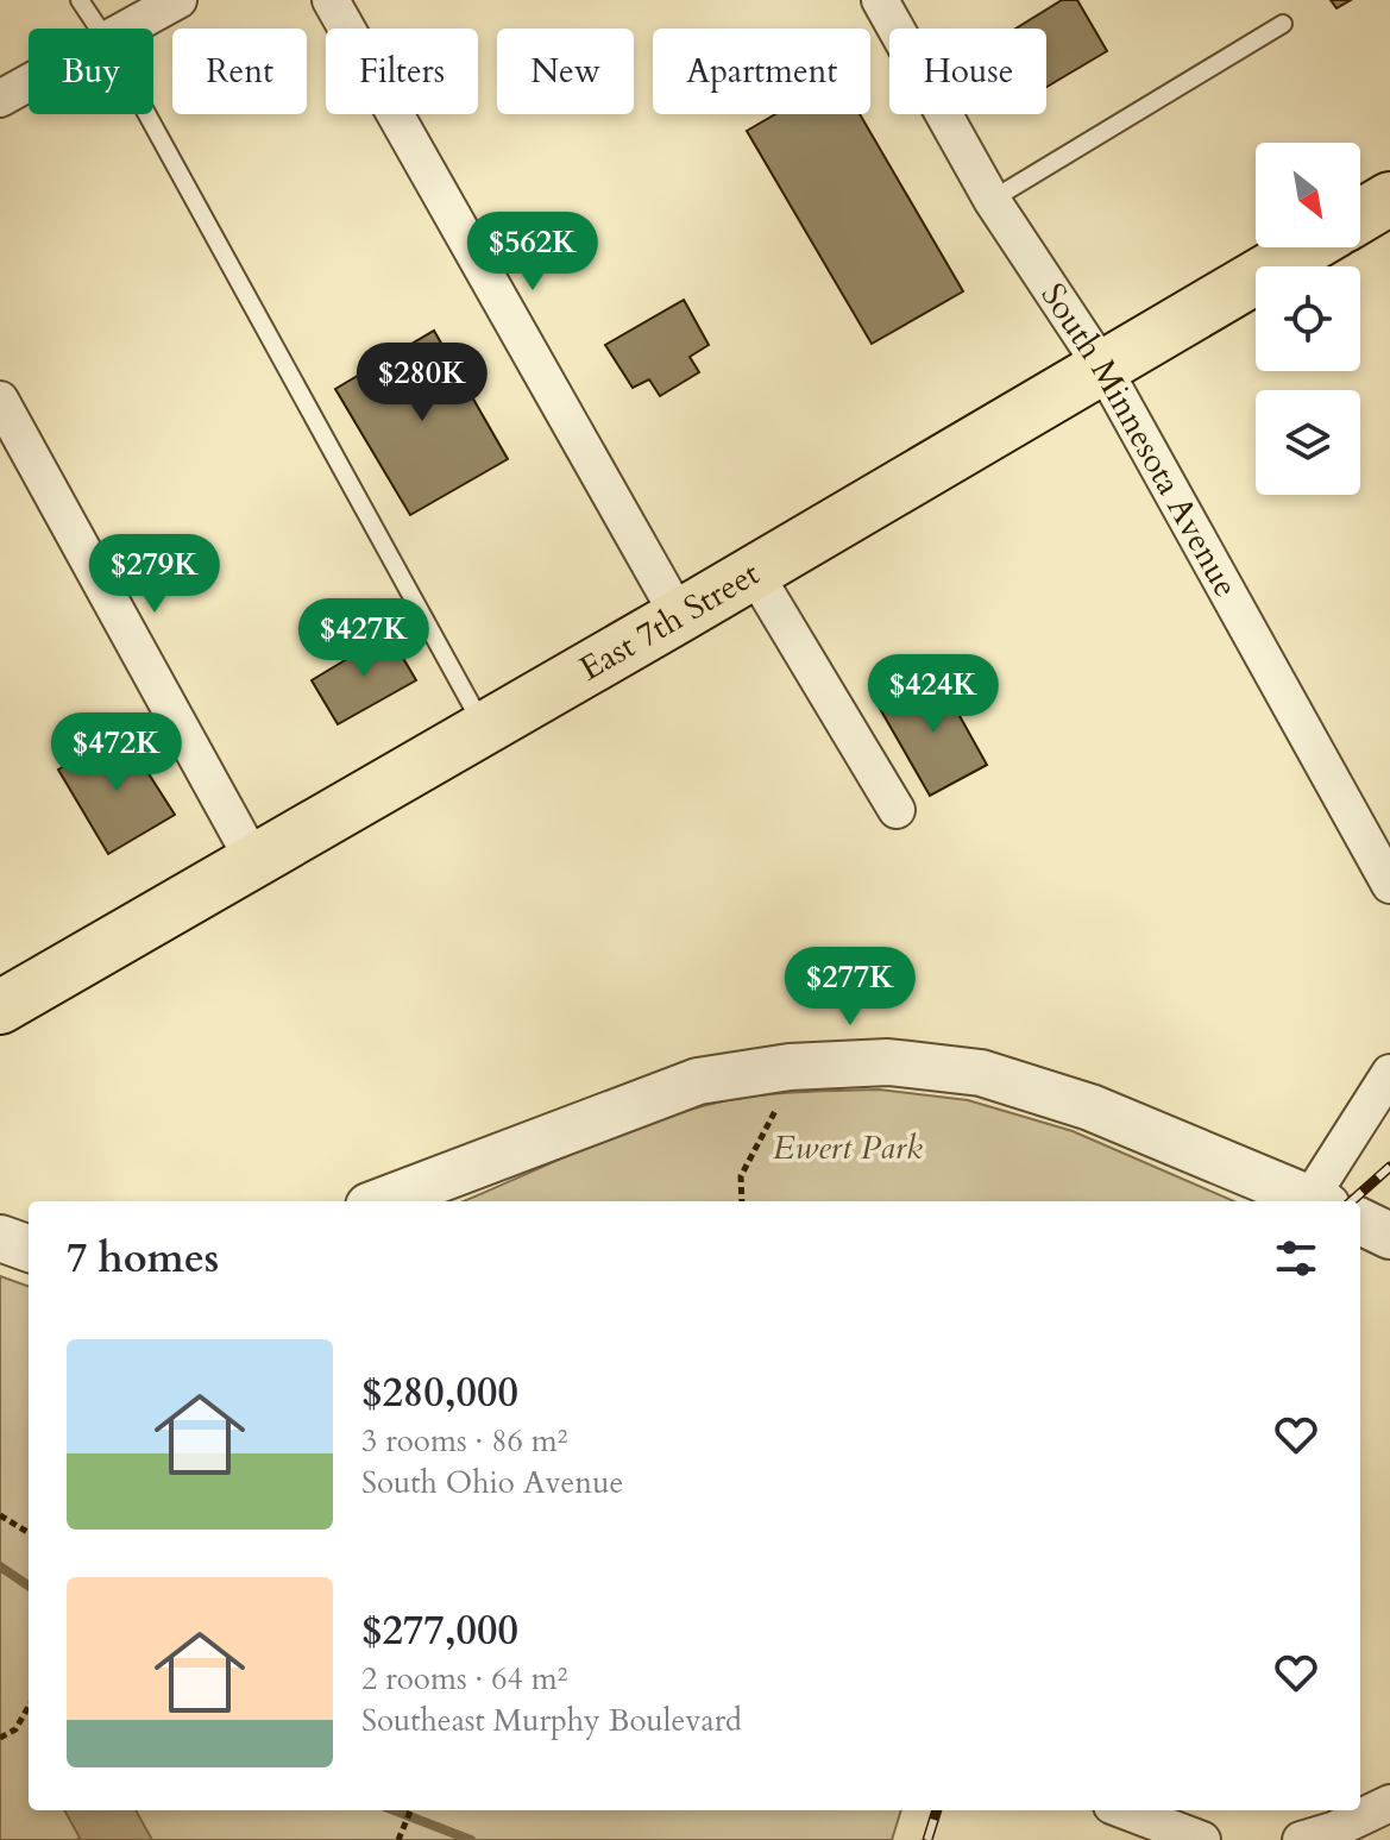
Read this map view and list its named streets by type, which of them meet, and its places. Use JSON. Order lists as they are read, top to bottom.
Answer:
{
  "streets": {
    "main road": ["East 7th Street"],
    "street": ["South Minnesota Avenue"]
  },
  "crossings": [
    ["South Minnesota Avenue", "East 7th Street"]
  ],
  "parks": ["Ewert Park"],
  "north": "bottom right",
  "page": {
    "chip": [
      "Buy",
      "Rent",
      "Filters",
      "New",
      "Apartment",
      "House"
    ],
    "price": [
      "$562K",
      "$280K",
      "$279K",
      "$427K",
      "$424K",
      "$472K",
      "$277K"
    ],
    "heading": "7 homes",
    "list": [
      {
        "name": "$280,000",
        "note": "3 rooms · 86 m² · South Ohio Avenue"
      },
      {
        "name": "$277,000",
        "note": "2 rooms · 64 m² · Southeast Murphy Boulevard"
      }
    ]
  }
}
